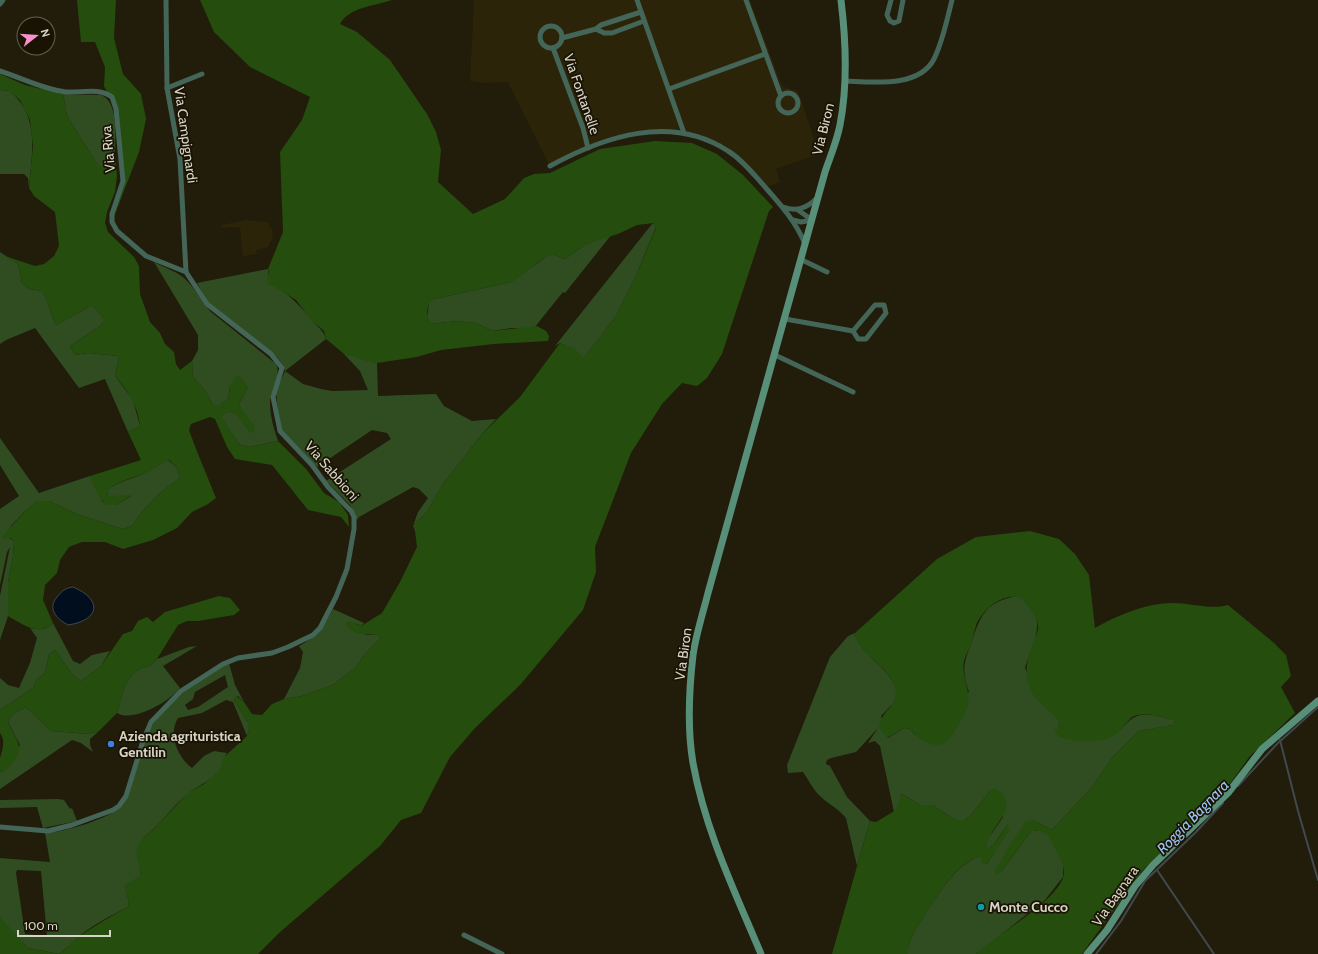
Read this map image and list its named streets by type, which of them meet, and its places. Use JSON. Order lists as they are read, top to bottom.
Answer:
{
  "streets": {
    "street": [
      "Via Fontanelle",
      "Via Biron",
      "Via Campignardi",
      "Via Riva",
      "Via Sabbioni",
      "Via Bagnara"
    ]
  },
  "crossings": [
    ["Via Campignardi", "Via Riva"],
    ["Via Campignardi", "Via Sabbioni"],
    ["Via Riva", "Via Sabbioni"]
  ],
  "water": ["Roggia Bagnara"],
  "places": ["Azienda agrituristica Gentilin", "Monte Cucco"],
  "scale_bar": "100 m",
  "north": "right"
}
